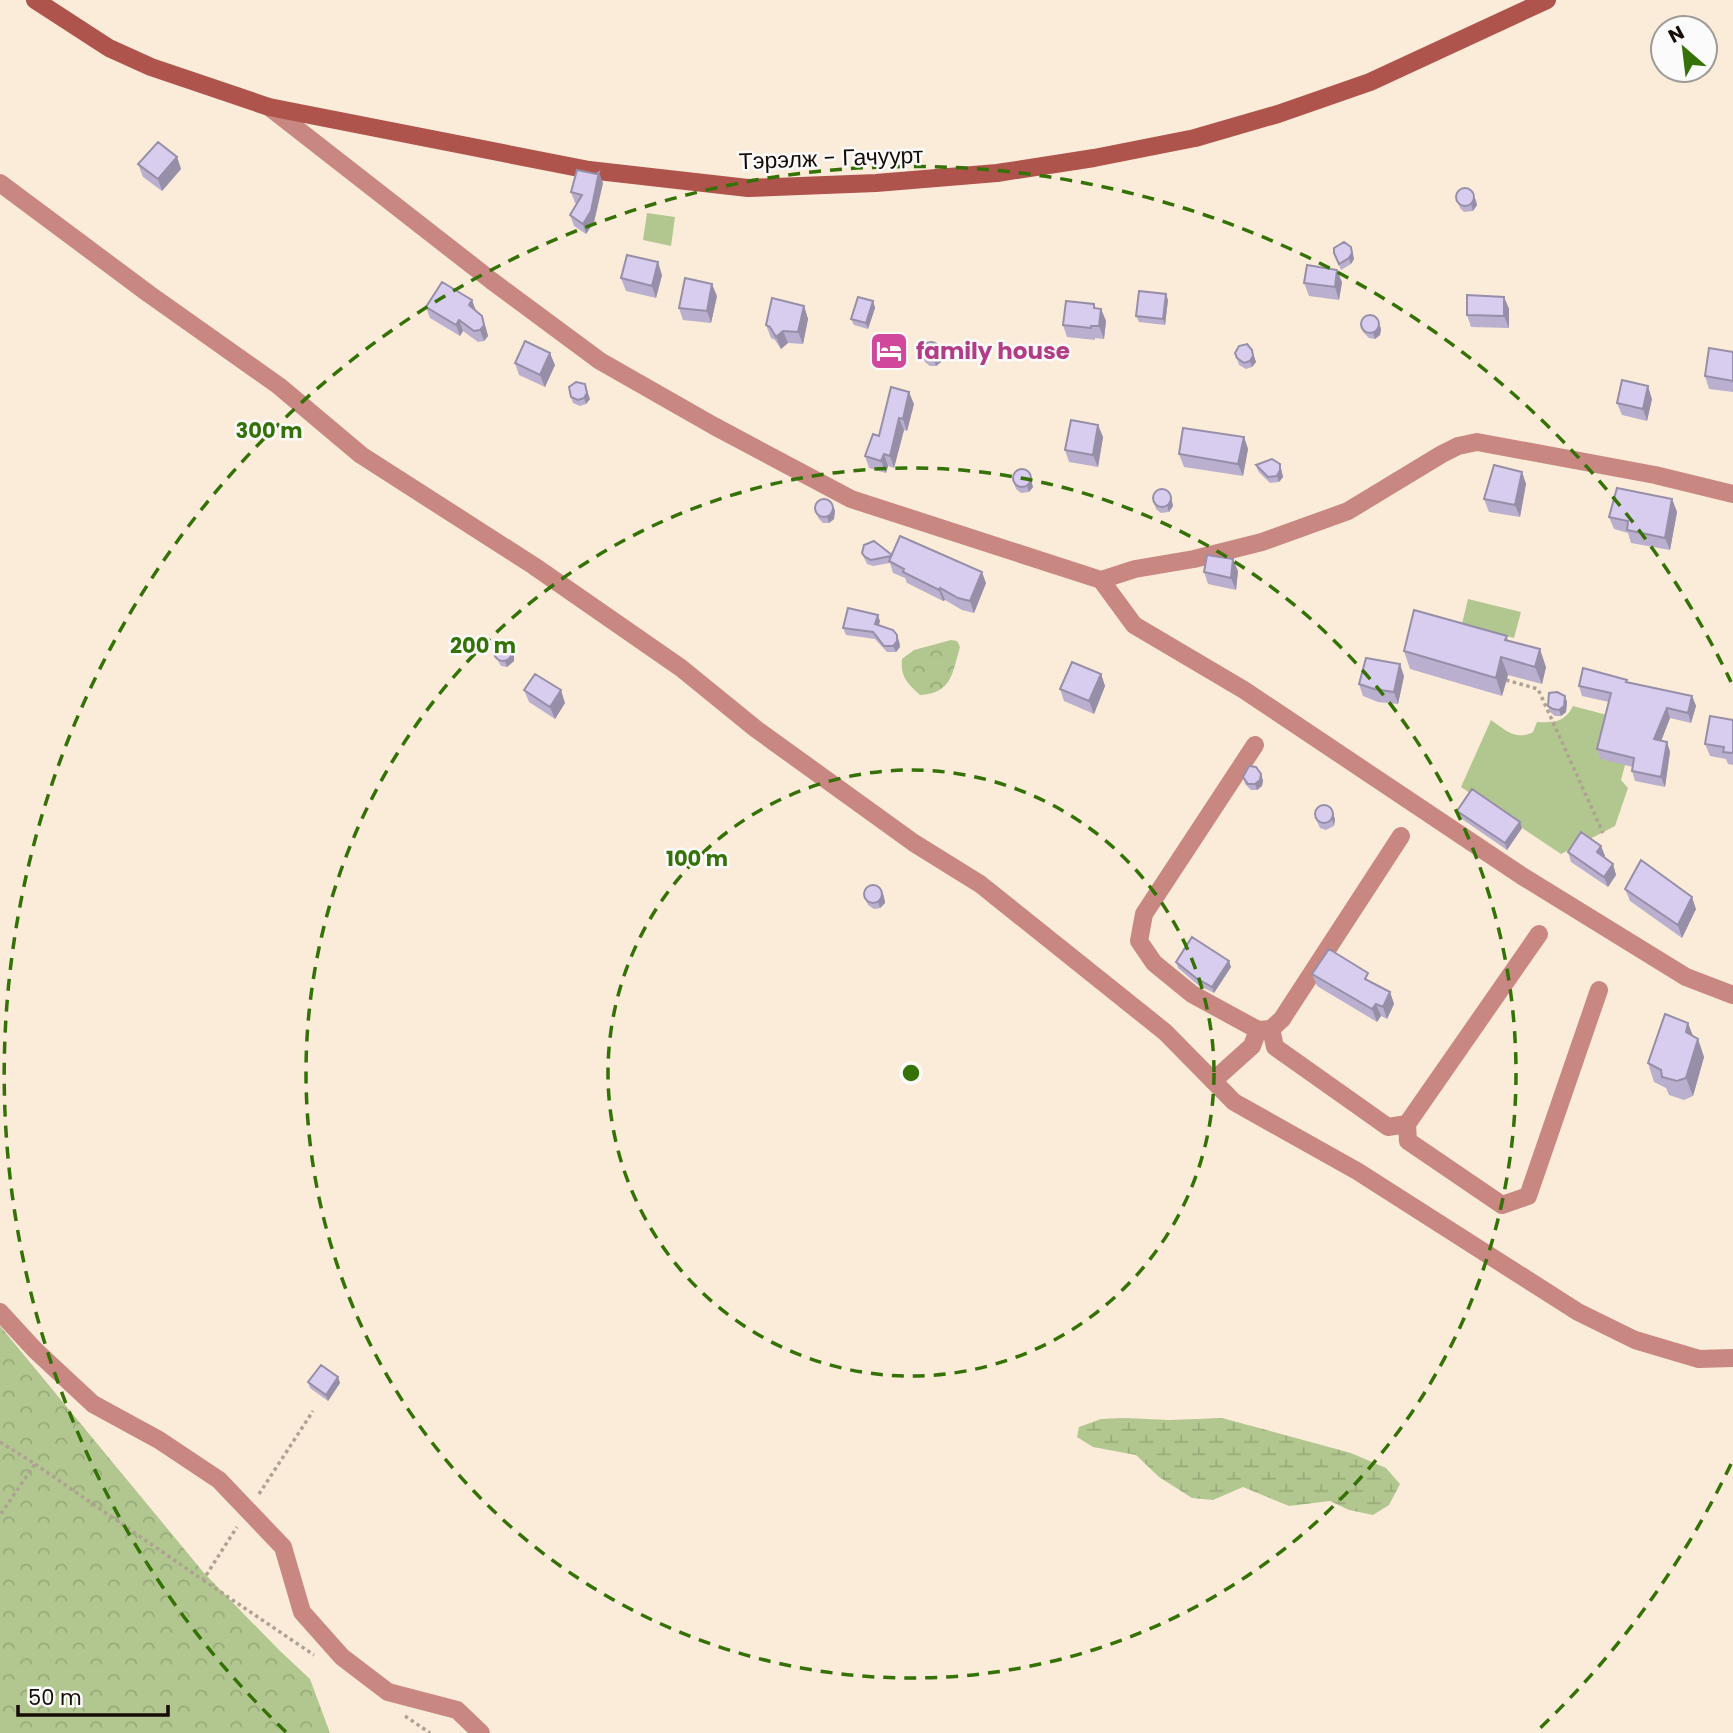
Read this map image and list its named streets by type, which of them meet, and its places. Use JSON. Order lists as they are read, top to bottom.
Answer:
{
  "streets": {
    "main road": ["Тэрэлж - Гачуурт"]
  },
  "places": {
    "hotel": ["family house"]
  },
  "scale_bar": "50 m",
  "north": "top left",
  "rings": ["300 m", "200 m", "100 m"]
}
